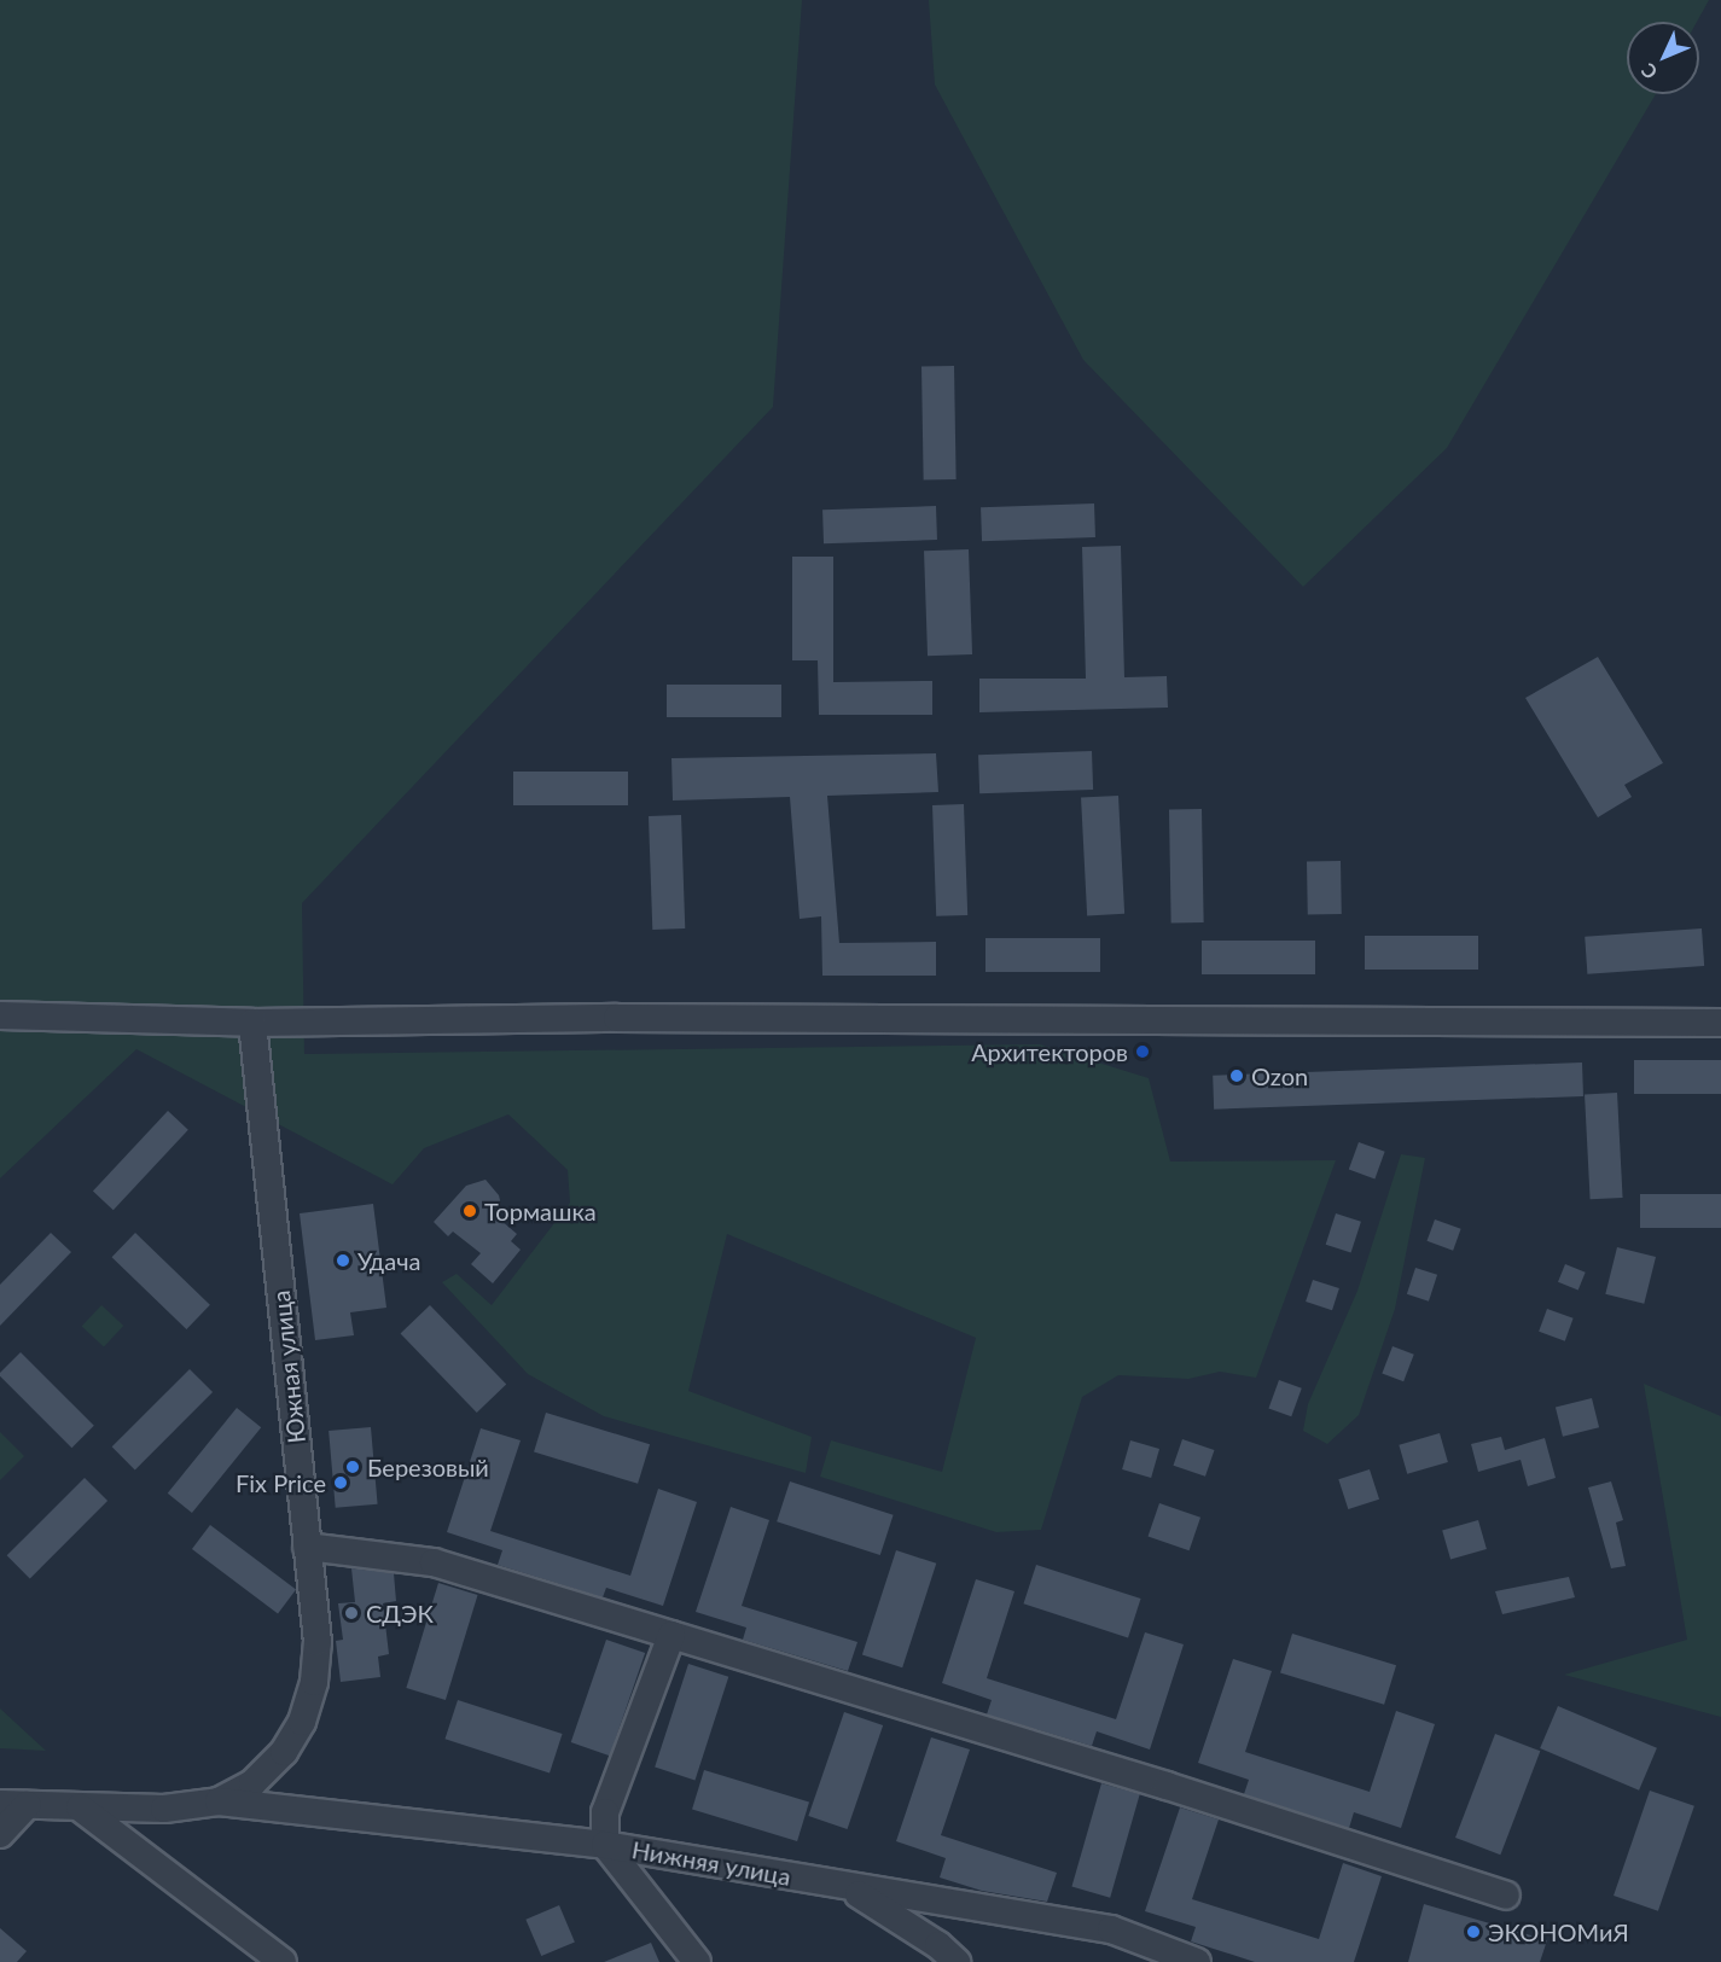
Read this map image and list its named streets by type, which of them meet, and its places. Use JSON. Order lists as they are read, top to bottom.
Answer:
{
  "streets": {
    "street": ["Южная улица", "Нижняя улица"]
  },
  "crossings": [
    ["Южная улица", "Нижняя улица"]
  ],
  "places": [
    "Архитекторов",
    "Ozon",
    "Тормашка",
    "Удача",
    "Березовый",
    "Fix Price",
    "СДЭК",
    "ЭКОНОМиЯ"
  ],
  "north": "bottom left"
}
